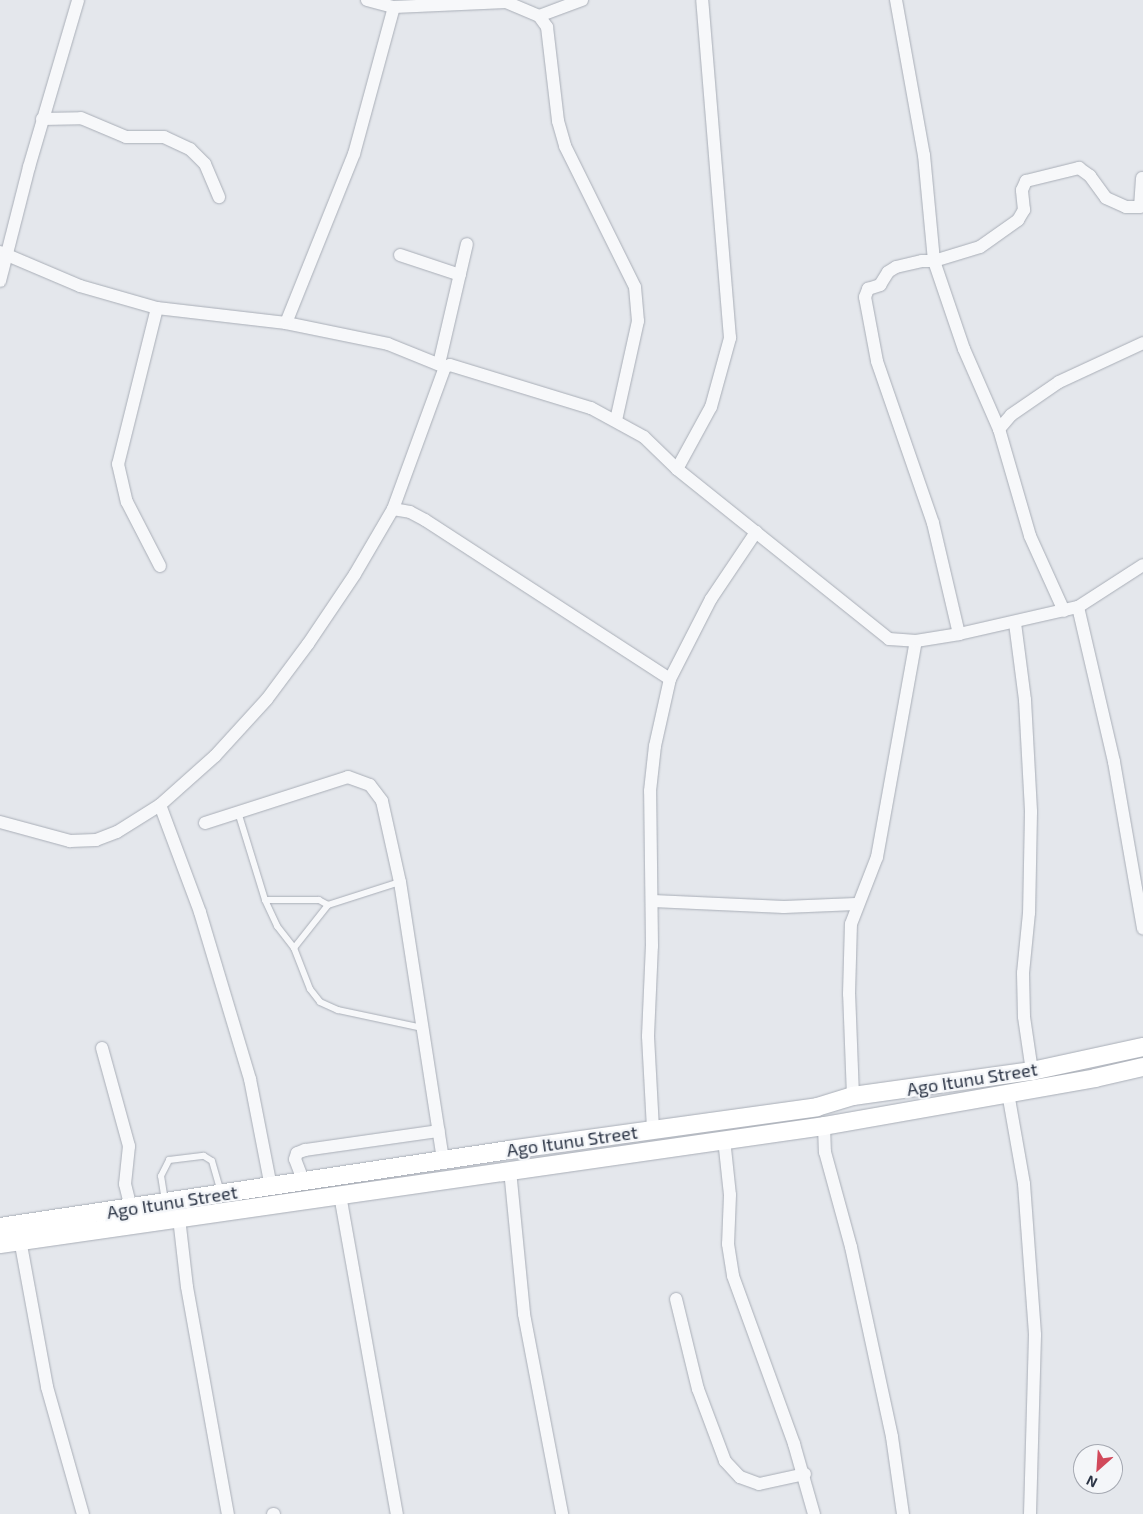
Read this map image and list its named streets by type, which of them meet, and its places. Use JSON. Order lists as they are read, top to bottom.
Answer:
{
  "streets": {
    "main road": ["Ago Itunu Street"]
  },
  "north": "bottom left"
}
